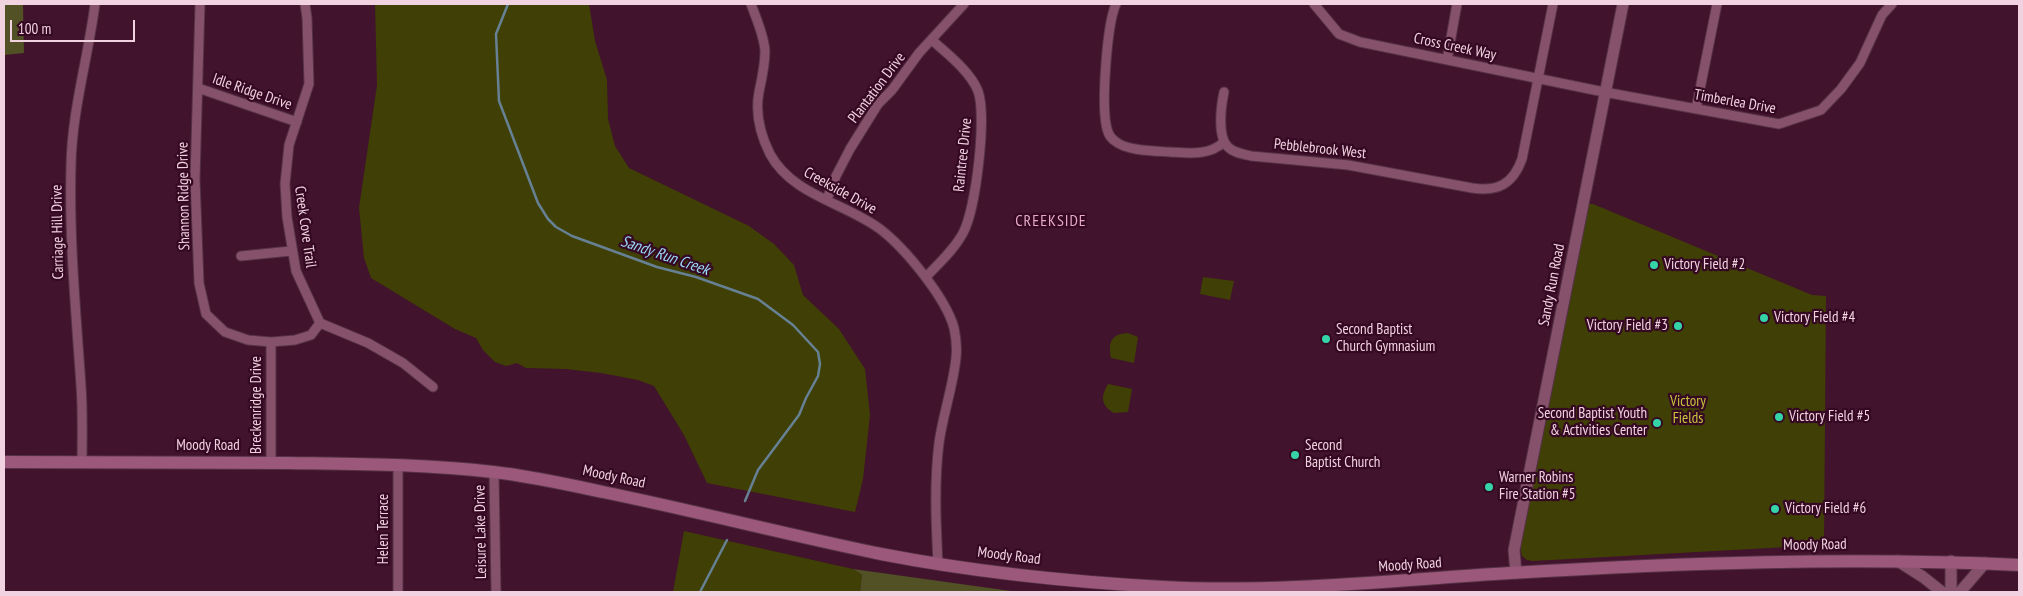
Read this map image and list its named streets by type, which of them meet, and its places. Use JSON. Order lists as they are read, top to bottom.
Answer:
{
  "streets": {
    "main road": ["Moody Road"],
    "street": [
      "Cross Creek Way",
      "Plantation Drive",
      "Idle Ridge Drive",
      "Timberlea Drive",
      "Pebblebrook West",
      "Raintree Drive",
      "Creekside Drive",
      "Shannon Ridge Drive",
      "Creek Cove Trail",
      "Carriage Hill Drive",
      "Sandy Run Road",
      "Breckenridge Drive",
      "Helen Terrace",
      "Leisure Lake Drive"
    ]
  },
  "crossings": [
    ["Cross Creek Way", "Timberlea Drive"],
    ["Cross Creek Way", "Pebblebrook West"],
    ["Cross Creek Way", "Sandy Run Road"],
    ["Plantation Drive", "Raintree Drive"],
    ["Plantation Drive", "Creekside Drive"],
    ["Idle Ridge Drive", "Shannon Ridge Drive"],
    ["Idle Ridge Drive", "Creek Cove Trail"],
    ["Timberlea Drive", "Sandy Run Road"],
    ["Raintree Drive", "Creekside Drive"],
    ["Creekside Drive", "Moody Road"],
    ["Shannon Ridge Drive", "Breckenridge Drive"],
    ["Creek Cove Trail", "Breckenridge Drive"],
    ["Carriage Hill Drive", "Moody Road"],
    ["Sandy Run Road", "Moody Road"],
    ["Breckenridge Drive", "Moody Road"],
    ["Moody Road", "Helen Terrace"],
    ["Moody Road", "Leisure Lake Drive"]
  ],
  "districts": ["CREEKSIDE"],
  "water": ["Sandy Run Creek"],
  "parks": ["Victory Fields"],
  "places": [
    "Victory Field #2",
    "Victory Field #4",
    "Victory Field #3",
    "Second Baptist Church Gymnasium",
    "Victory Field #5",
    "Second Baptist Youth & Activities Center",
    "Second Baptist Church",
    "Warner Robins Fire Station #5",
    "Victory Field #6"
  ],
  "scale_bar": "100 m"
}
